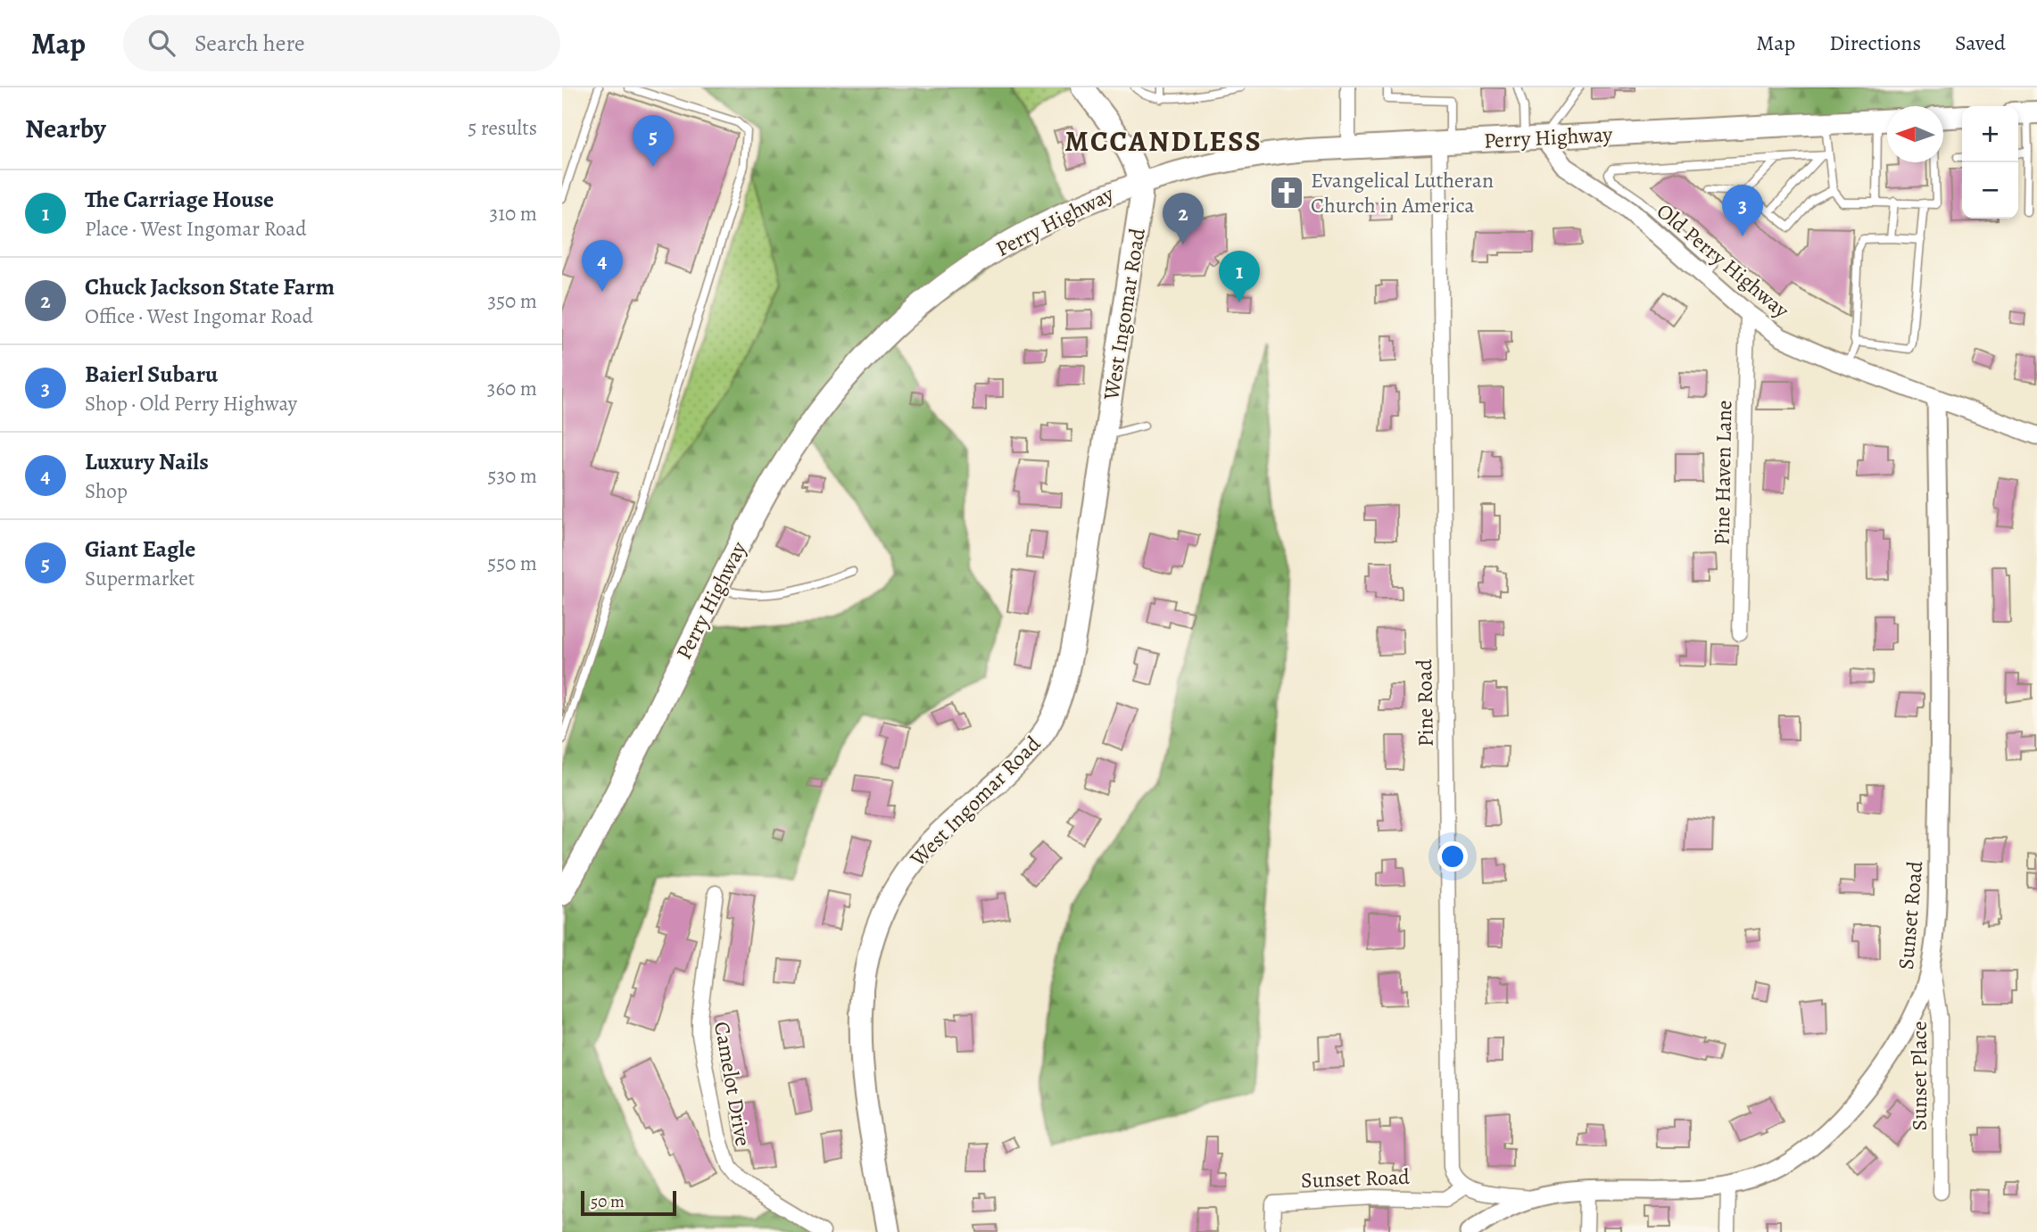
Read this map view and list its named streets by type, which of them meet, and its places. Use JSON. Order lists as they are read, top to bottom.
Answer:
{
  "streets": {
    "main road": ["Perry Highway", "West Ingomar Road"],
    "street": [
      "Old Perry Highway",
      "Pine Haven Lane",
      "Pine Road",
      "Sunset Road",
      "Sunset Place",
      "Camelot Drive"
    ]
  },
  "crossings": [
    ["Perry Highway", "Old Perry Highway"],
    ["Perry Highway", "West Ingomar Road"],
    ["Perry Highway", "Pine Road"],
    ["Old Perry Highway", "Pine Haven Lane"],
    ["Old Perry Highway", "Sunset Road"],
    ["Pine Road", "Sunset Road"],
    ["Sunset Road", "Sunset Place"]
  ],
  "districts": ["MCCANDLESS"],
  "places": {
    "church": ["Evangelical Lutheran Church in America"]
  },
  "scale_bar": "50 m",
  "north": "left",
  "page": {
    "header": "Map",
    "search": "Search here",
    "nav": ["Map", "Directions", "Saved"],
    "heading": ["Nearby", "5 results"],
    "map_buttons": ["+", "−"],
    "pins": [
      "5",
      "3",
      "2",
      "4",
      "1"
    ],
    "list": [
      {
        "mark": "1",
        "name": "The Carriage House",
        "note": "Place · West Ingomar Road",
        "value": "310 m"
      },
      {
        "mark": "2",
        "name": "Chuck Jackson State Farm",
        "note": "Office · West Ingomar Road",
        "value": "350 m"
      },
      {
        "mark": "3",
        "name": "Baierl Subaru",
        "note": "Shop · Old Perry Highway",
        "value": "360 m"
      },
      {
        "mark": "4",
        "name": "Luxury Nails",
        "note": "Shop",
        "value": "530 m"
      },
      {
        "mark": "5",
        "name": "Giant Eagle",
        "note": "Supermarket",
        "value": "550 m"
      }
    ],
    "scale": "50 m"
  }
}
